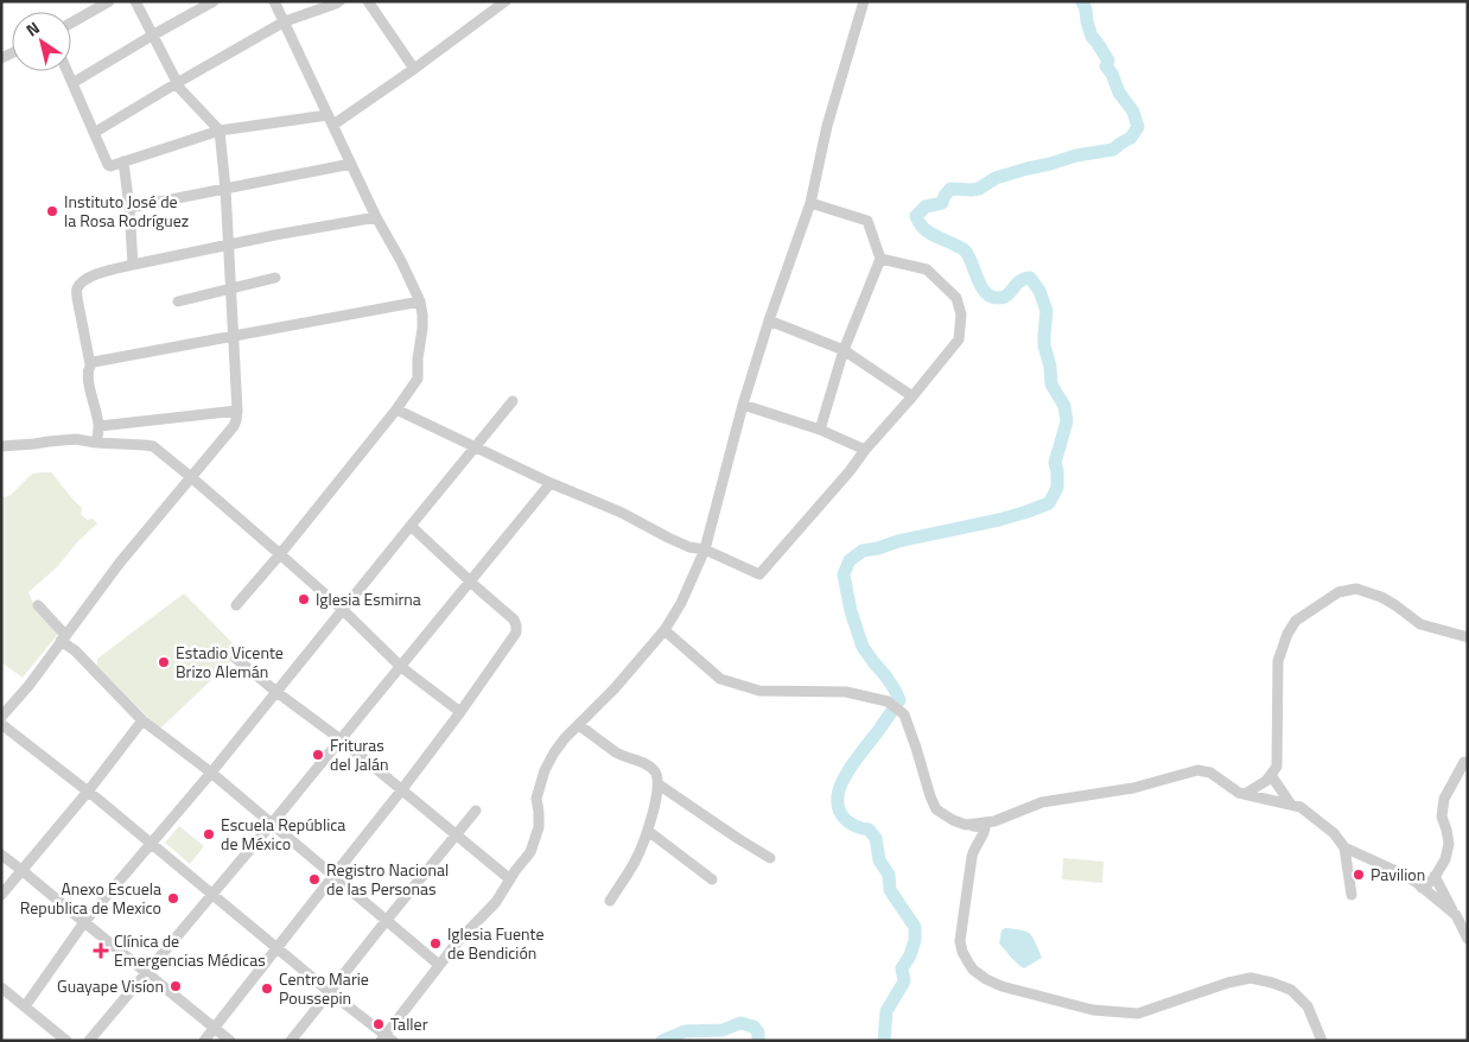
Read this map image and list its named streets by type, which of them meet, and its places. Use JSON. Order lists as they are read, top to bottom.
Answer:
{
  "places": {
    "other": [
      "Instituto José de la Rosa Rodríguez",
      "Iglesia Esmirna",
      "Estadio Vicente Brizo Alemán",
      "Frituras del Jalán",
      "Escuela República de México",
      "Pavilion",
      "Registro Nacional de las Personas",
      "Anexo Escuela Republica de Mexico",
      "Iglesia Fuente de Bendición",
      "Guayape Visíon",
      "Centro Marie Poussepin",
      "Taller"
    ],
    "health": ["Clínica de Emergencias Médicas"]
  },
  "north": "top left"
}
